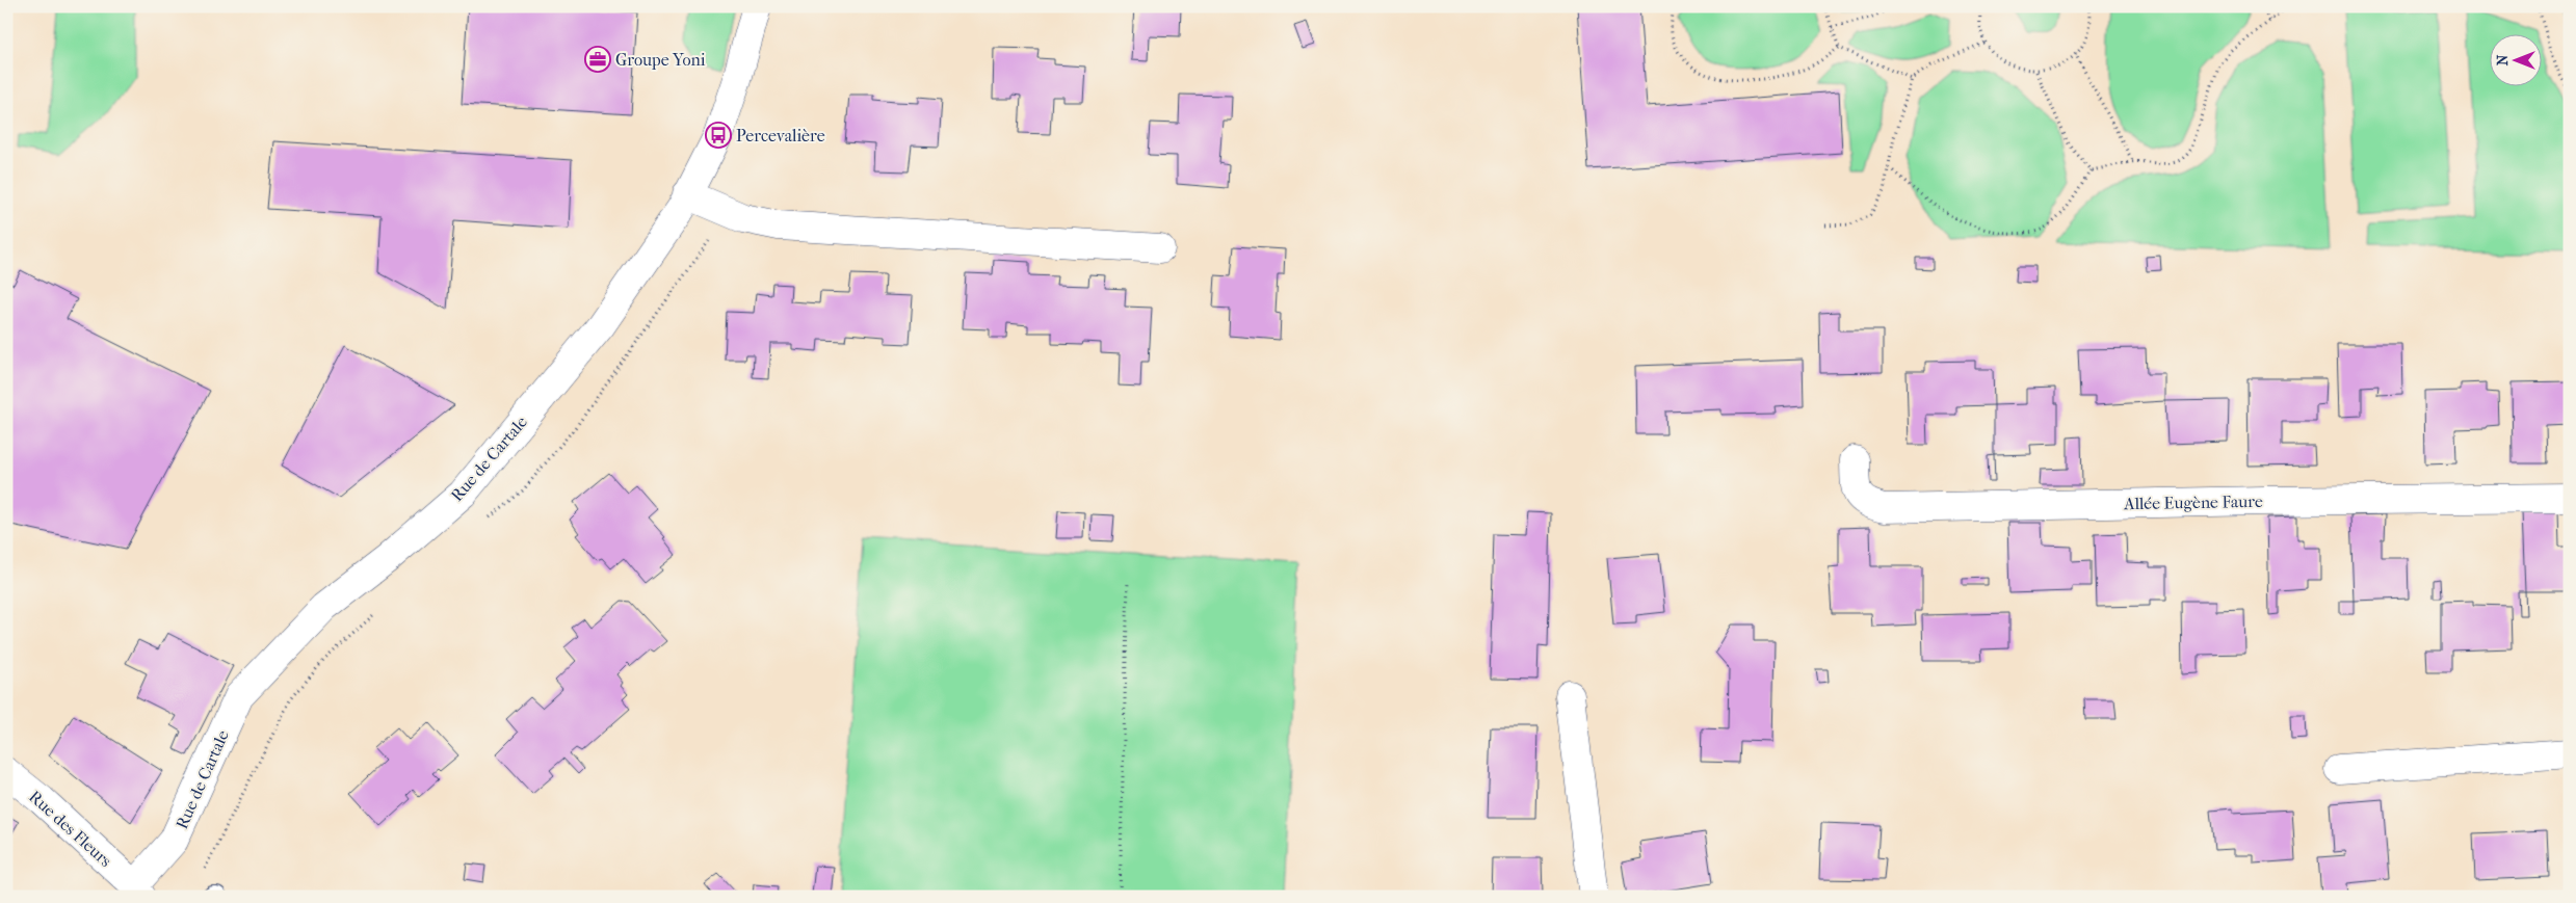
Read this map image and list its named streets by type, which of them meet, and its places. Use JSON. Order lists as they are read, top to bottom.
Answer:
{
  "streets": {
    "street": ["Rue de Cartale", "Allée Eugène Faure", "Rue des Fleurs"]
  },
  "crossings": [
    ["Rue de Cartale", "Rue des Fleurs"]
  ],
  "places": {
    "office": ["Groupe Yoni"],
    "bus stop": ["Percevalière"]
  },
  "north": "left"
}
